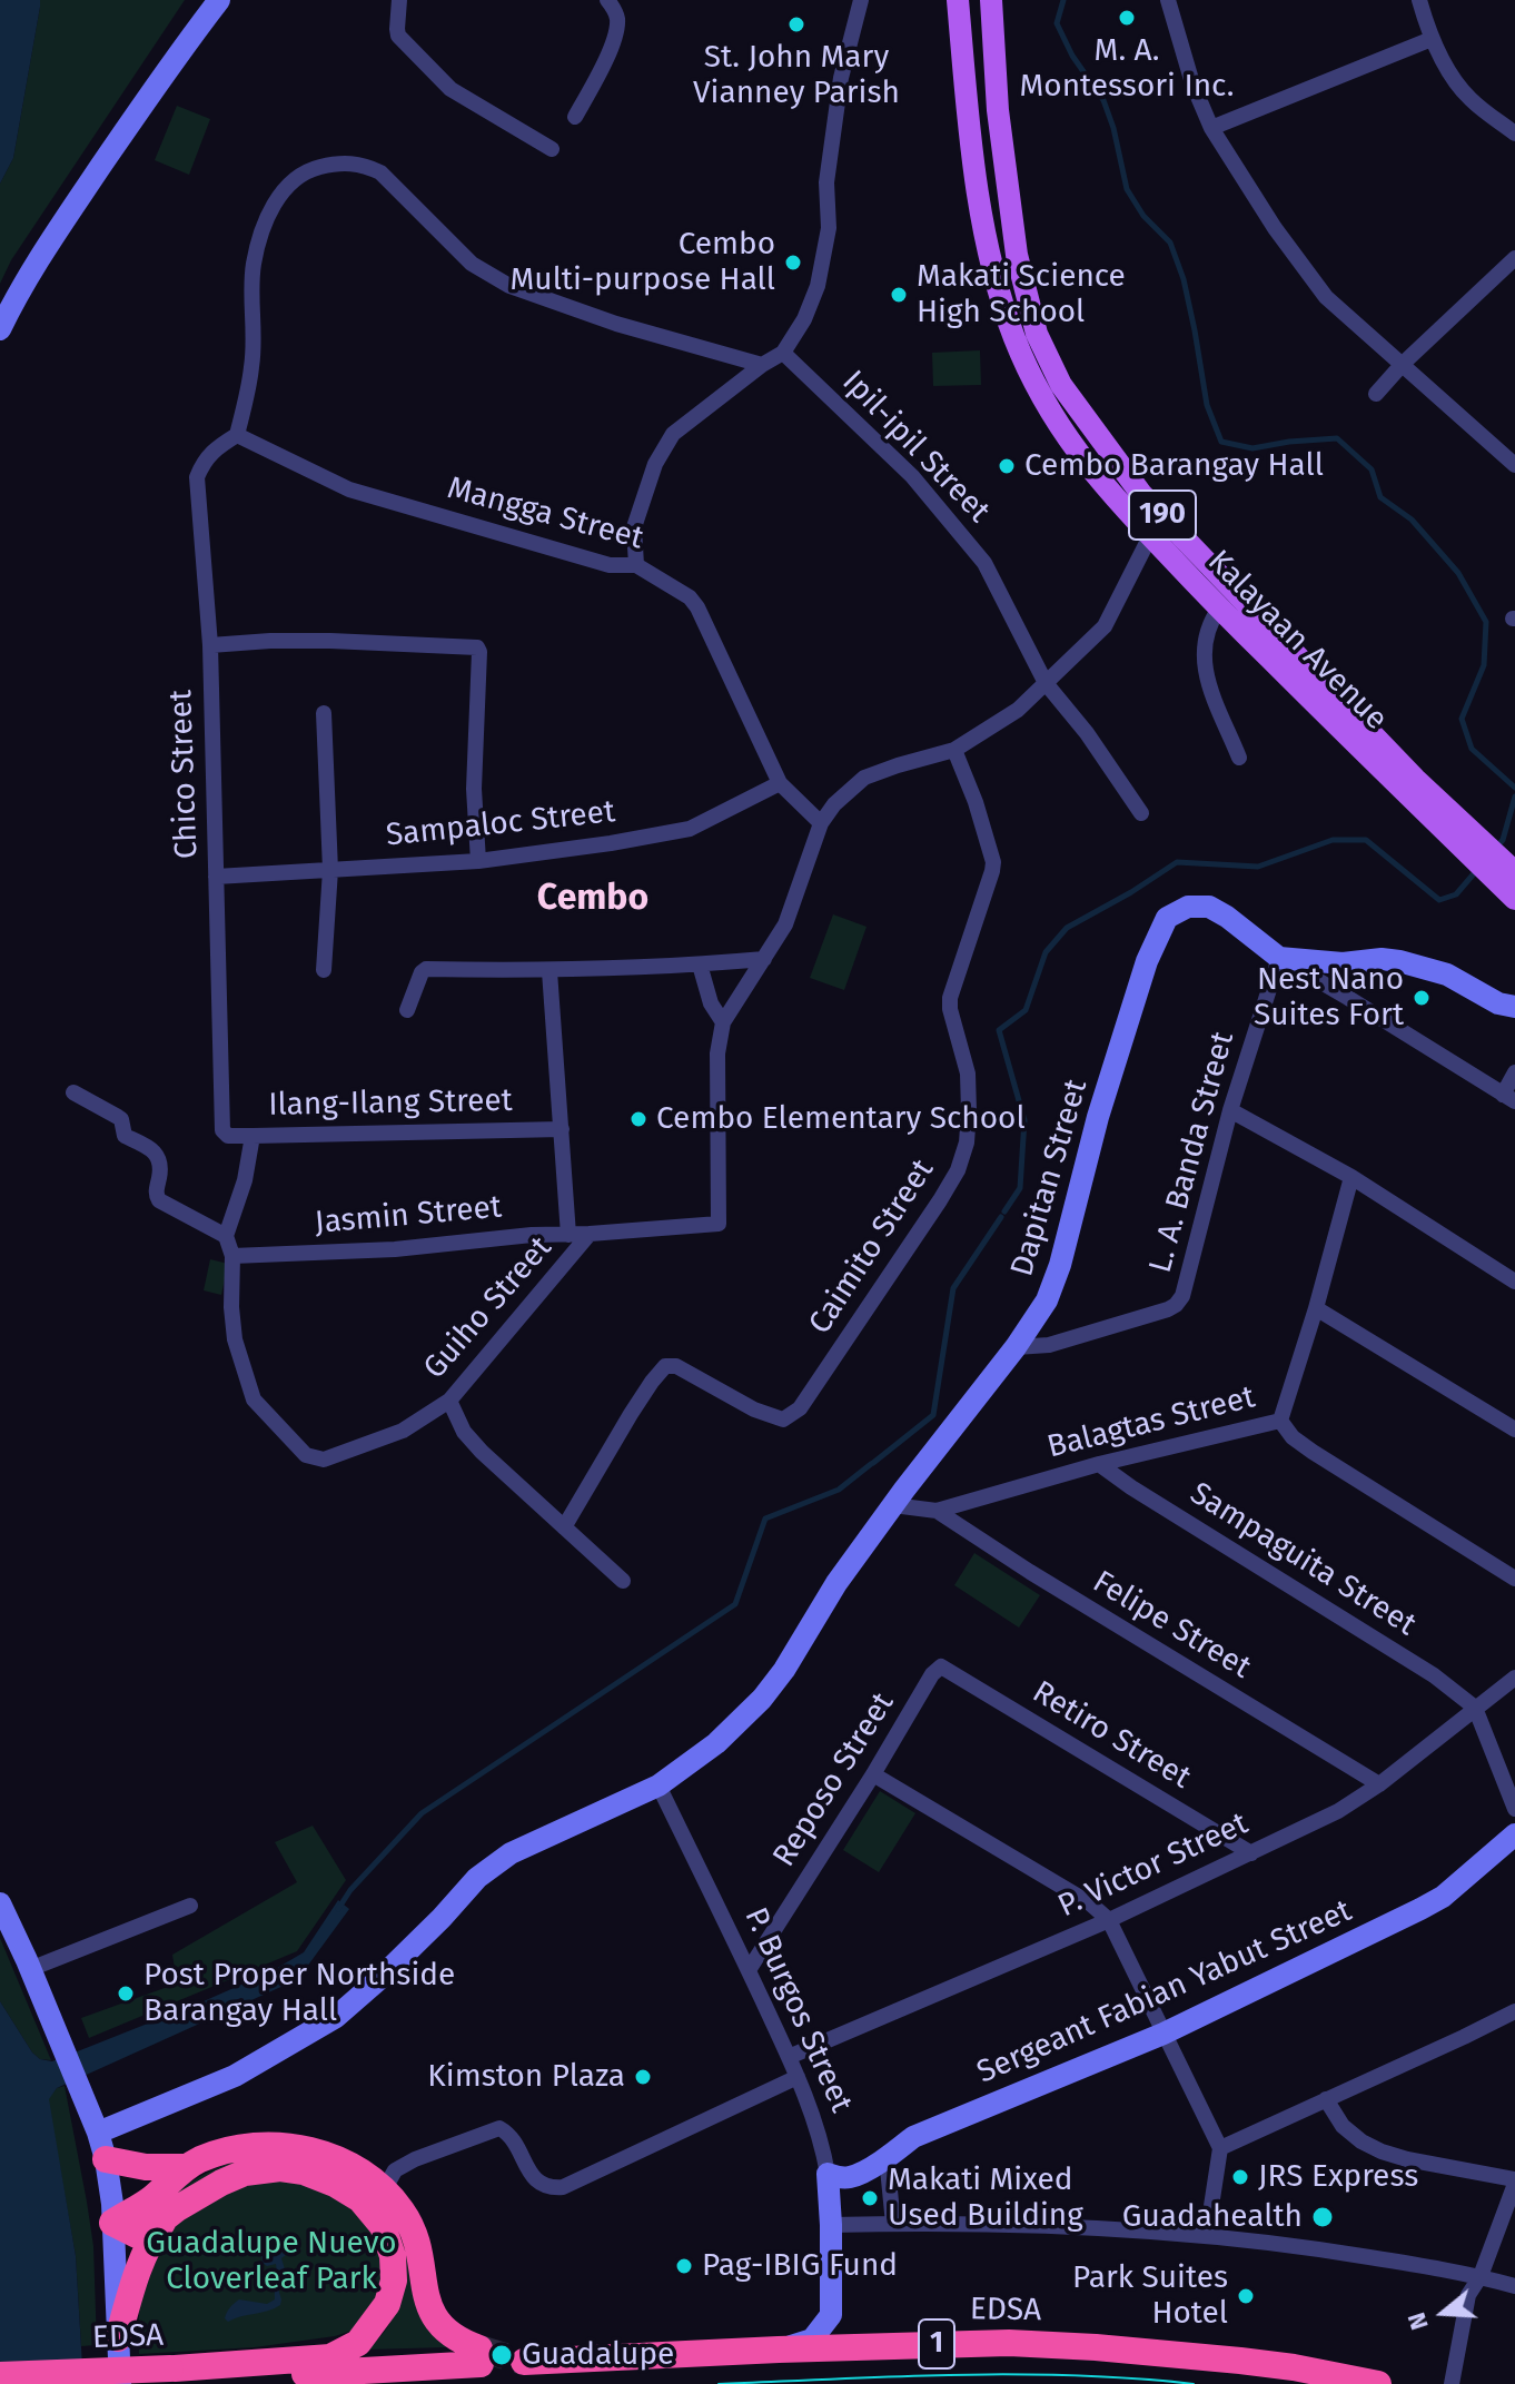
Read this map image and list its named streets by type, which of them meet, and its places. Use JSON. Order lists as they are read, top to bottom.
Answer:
{
  "streets": {
    "highway": ["EDSA", "1"],
    "main road": ["190", "Kalayaan Avenue"],
    "street": [
      "Ipil-ipil Street",
      "Mangga Street",
      "Chico Street",
      "Sampaloc Street",
      "Ilang-Ilang Street",
      "L. A. Banda Street",
      "Dapitan Street",
      "Jasmin Street",
      "Caimito Street",
      "Guiho Street",
      "Balagtas Street",
      "Sampaguita Street",
      "Felipe Street",
      "Retiro Street",
      "Reposo Street",
      "P. Victor Street",
      "Sergeant Fabian Yabut Street",
      "P. Burgos Street"
    ]
  },
  "crossings": [
    ["Mangga Street", "Chico Street"],
    ["Mangga Street", "Sampaloc Street"],
    ["Chico Street", "Sampaloc Street"],
    ["Chico Street", "Ilang-Ilang Street"],
    ["L. A. Banda Street", "Dapitan Street"],
    ["Dapitan Street", "Balagtas Street"],
    ["Dapitan Street", "P. Burgos Street"],
    ["Jasmin Street", "Guiho Street"],
    ["Balagtas Street", "Sampaguita Street"],
    ["Balagtas Street", "Felipe Street"],
    ["Sampaguita Street", "P. Victor Street"],
    ["Felipe Street", "P. Victor Street"],
    ["Retiro Street", "Reposo Street"],
    ["Retiro Street", "P. Victor Street"],
    ["Reposo Street", "P. Burgos Street"],
    ["P. Victor Street", "P. Burgos Street"],
    ["Sergeant Fabian Yabut Street", "P. Burgos Street"],
    ["P. Burgos Street", "EDSA"]
  ],
  "districts": ["Cembo"],
  "parks": ["Guadalupe Nuevo Cloverleaf Park"],
  "places": [
    "M. A. Montessori Inc.",
    "St. John Mary Vianney Parish",
    "Cembo Multi-purpose Hall",
    "Makati Science High School",
    "Cembo Barangay Hall",
    "Nest Nano Suites Fort",
    "Cembo Elementary School",
    "Post Proper Northside Barangay Hall",
    "Kimston Plaza",
    "JRS Express",
    "Makati Mixed Used Building",
    "Guadahealth",
    "Pag-IBIG Fund",
    "Park Suites Hotel",
    "Guadalupe"
  ],
  "north": "left"
}
